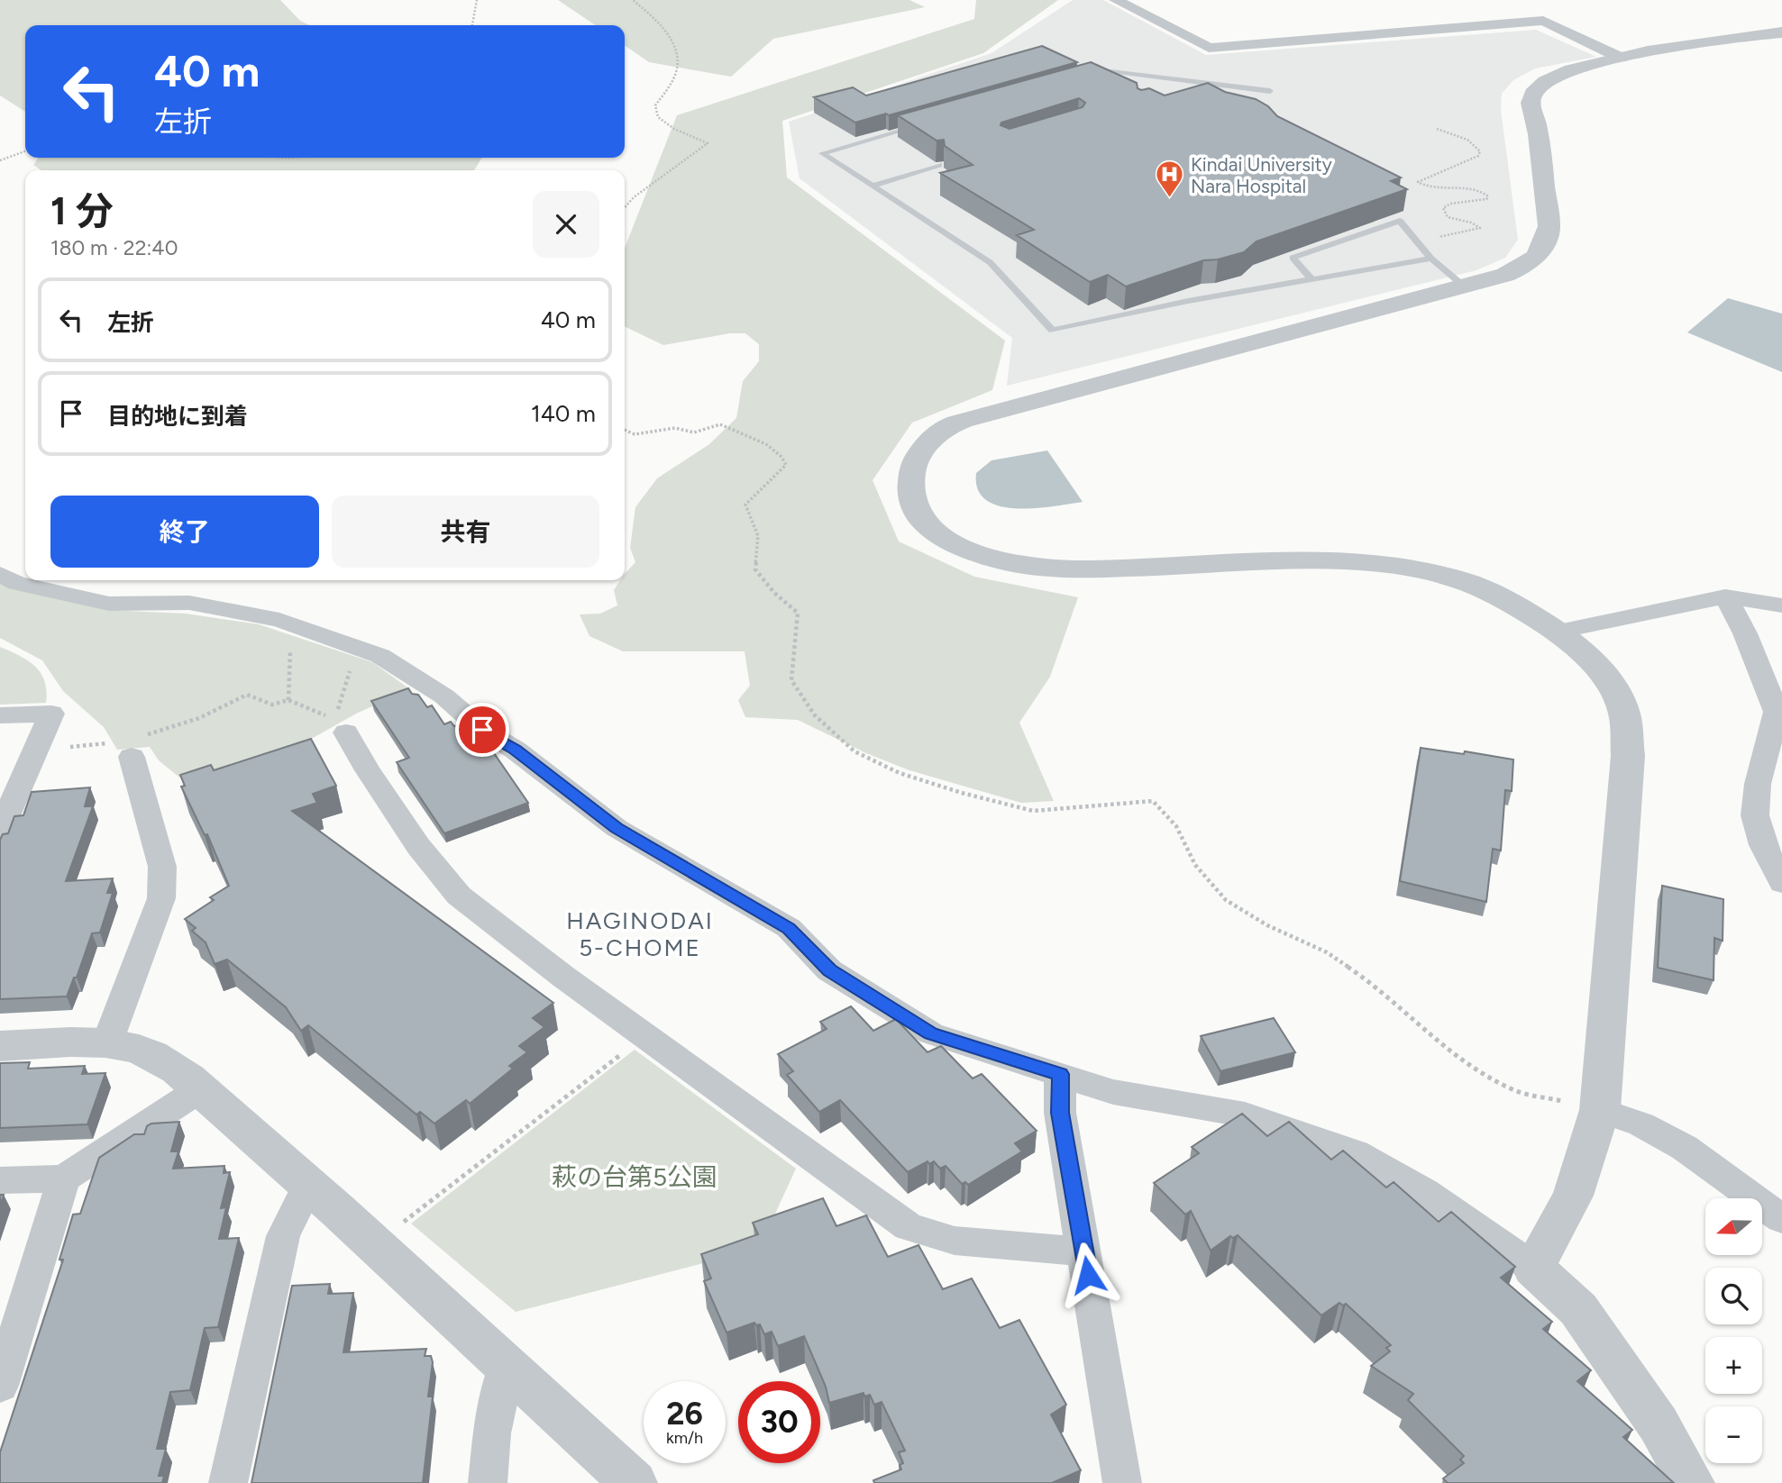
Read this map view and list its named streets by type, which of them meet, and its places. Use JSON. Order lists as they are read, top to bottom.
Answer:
{
  "districts": ["HAGINODAI 5-CHOME"],
  "parks": ["萩の台第5公園"],
  "places": {
    "hospital": ["Kindai University Nara Hospital"]
  },
  "north": "left",
  "page": {
    "turn": ["40 m", "左折"],
    "heading": ["1 分", "180 m · 22:40"],
    "list": [
      {
        "name": "左折",
        "value": "40 m"
      },
      {
        "name": "目的地に到着",
        "value": "140 m"
      }
    ],
    "buttons": ["終了", "共有"],
    "map_buttons": ["+", "−"],
    "speed": "26 km/h",
    "limit": "30"
  }
}
